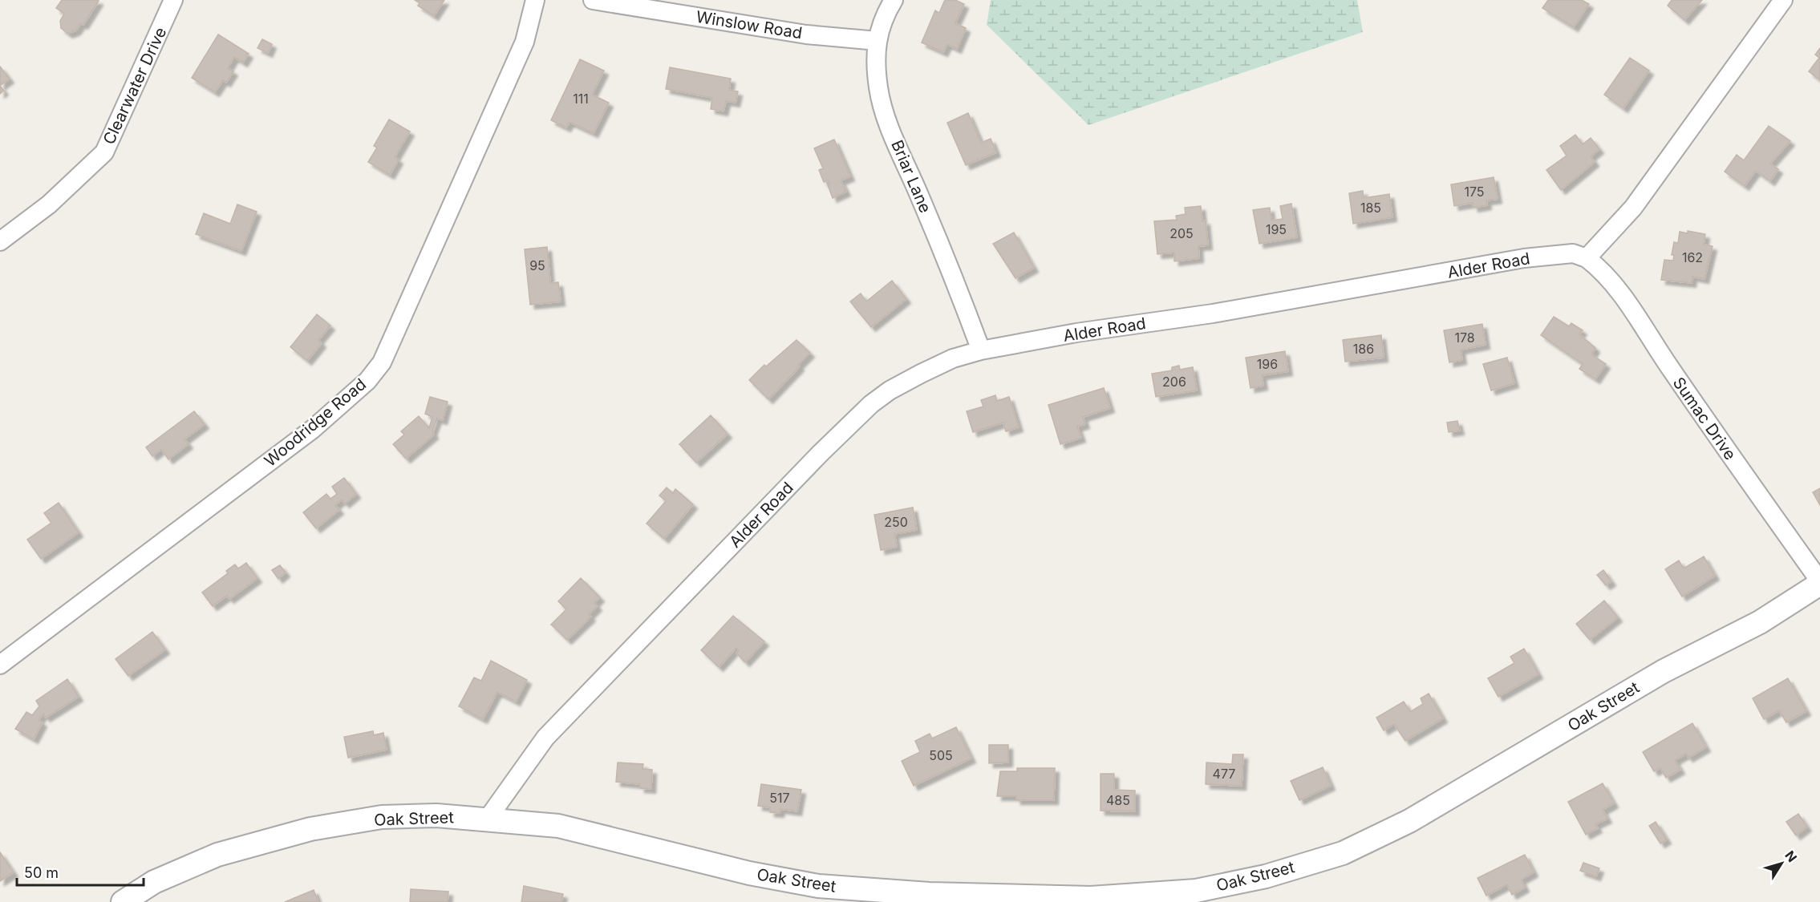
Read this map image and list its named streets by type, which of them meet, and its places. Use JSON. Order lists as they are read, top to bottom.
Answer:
{
  "streets": {
    "street": [
      "Winslow Road",
      "Clearwater Drive",
      "Briar Lane",
      "Alder Road",
      "Sumac Drive",
      "Woodridge Road",
      "Oak Street"
    ]
  },
  "crossings": [
    ["Winslow Road", "Briar Lane"],
    ["Briar Lane", "Alder Road"],
    ["Alder Road", "Sumac Drive"],
    ["Alder Road", "Oak Street"],
    ["Sumac Drive", "Oak Street"]
  ],
  "house_numbers": [
    "111",
    "175",
    "185",
    "195",
    "205",
    "162",
    "95",
    "178",
    "186",
    "196",
    "206",
    "250",
    "505",
    "477",
    "517",
    "485"
  ],
  "scale_bar": "50 m",
  "north": "top right"
}
